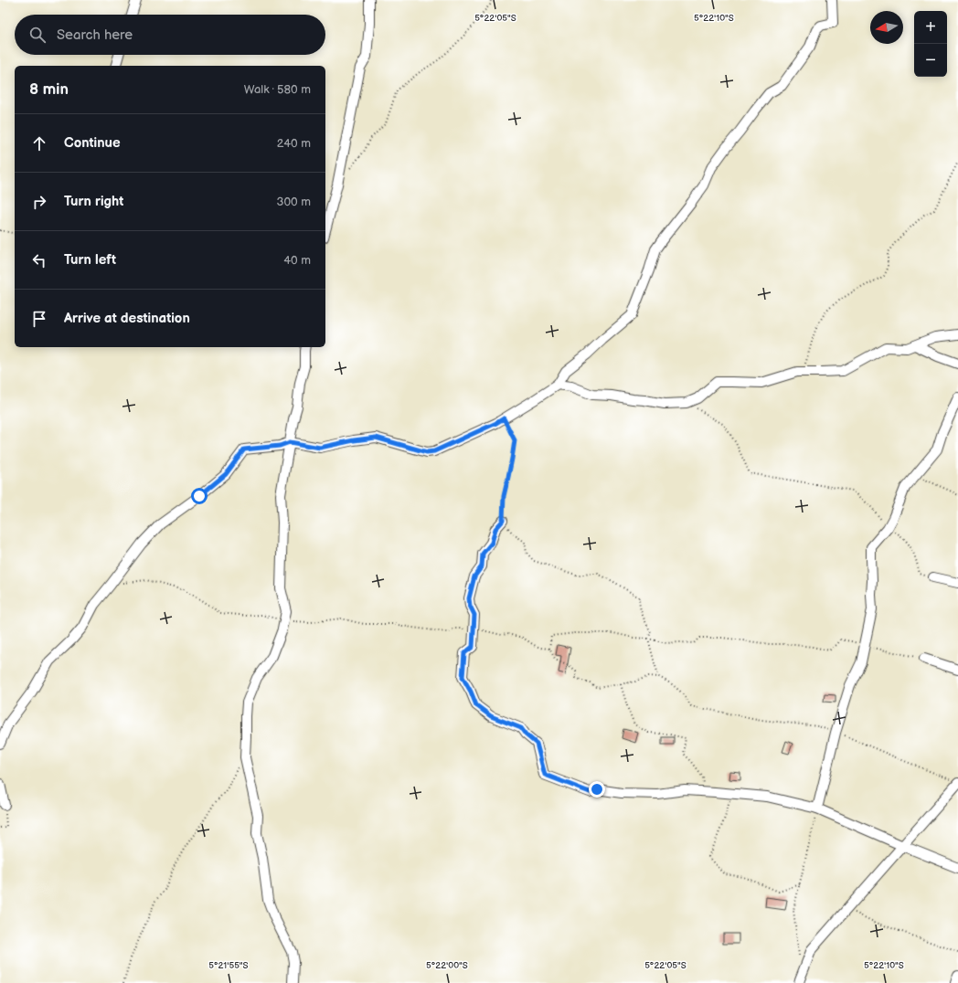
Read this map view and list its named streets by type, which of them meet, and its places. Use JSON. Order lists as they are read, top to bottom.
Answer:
{
  "north": "left",
  "page": {
    "map_buttons": ["+", "−"],
    "search": "Search here",
    "heading": ["8 min", "Walk · 580 m"],
    "list": [
      ["Continue", "240 m"],
      ["Turn right", "300 m"],
      ["Turn left", "40 m"],
      "Arrive at destination"
    ]
  },
  "coordinates": [
    "5°22'05\"S",
    "5°22'10\"S",
    "5°21'55\"S",
    "5°22'00\"S"
  ]
}
